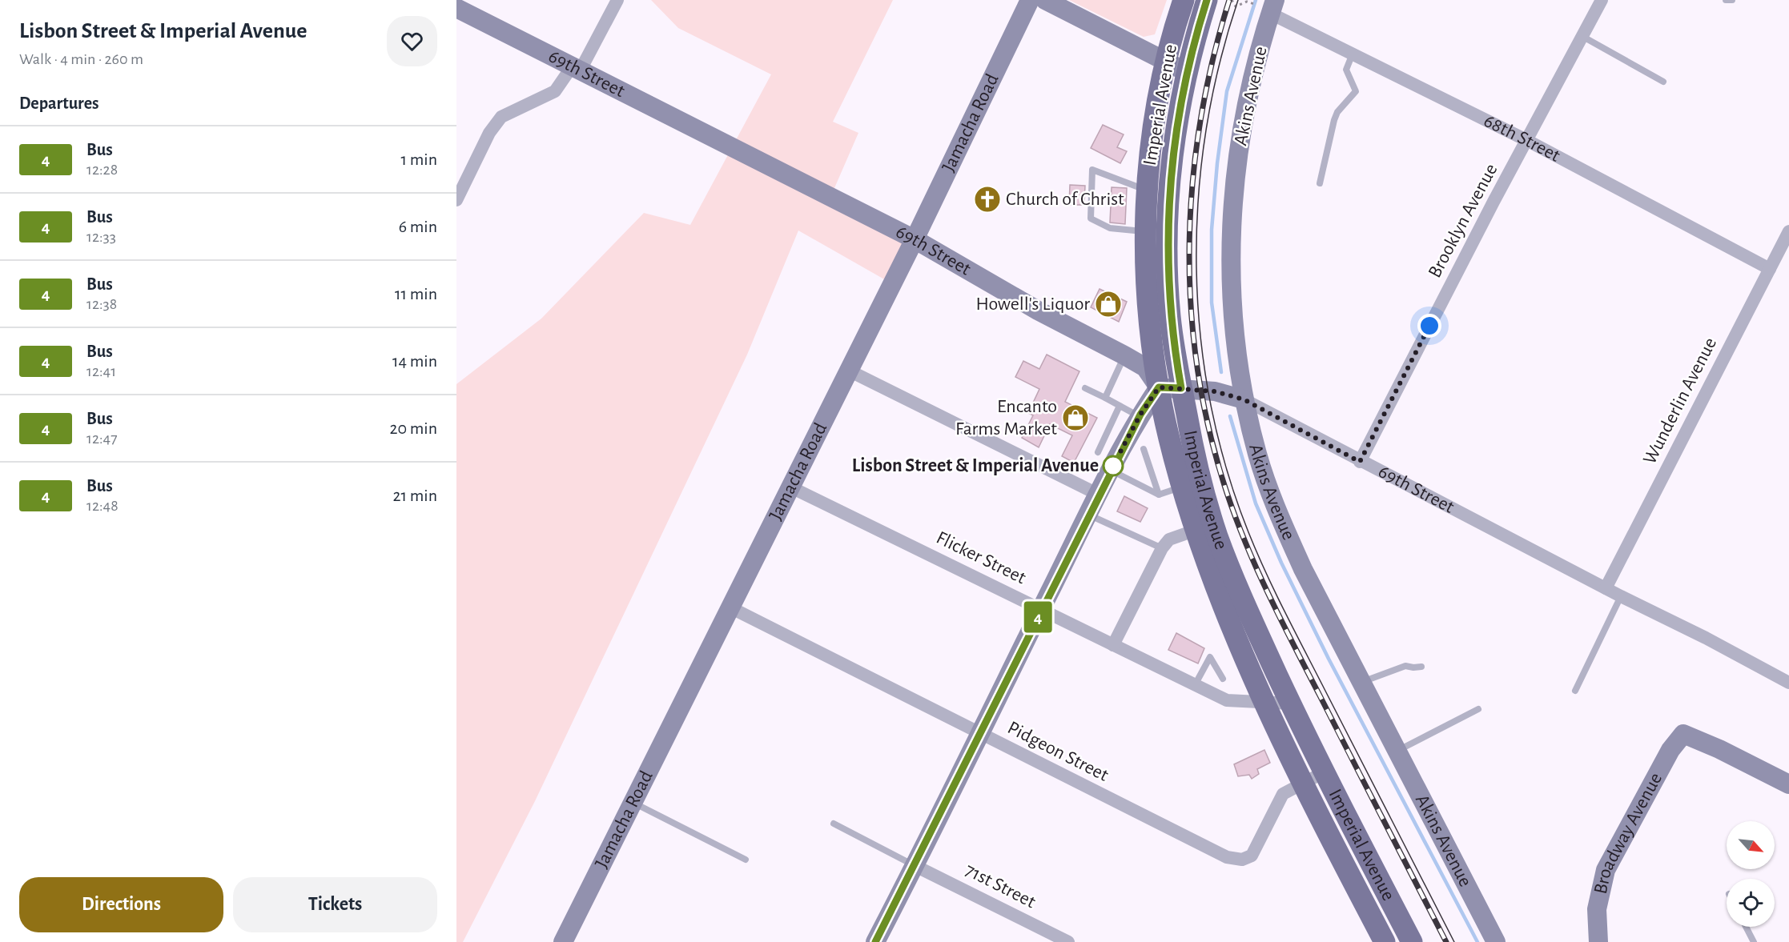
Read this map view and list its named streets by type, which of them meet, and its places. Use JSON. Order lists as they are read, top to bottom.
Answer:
{
  "streets": {
    "main road": ["Imperial Avenue"],
    "street": [
      "69th Street",
      "Akins Avenue",
      "Jamacha Road",
      "68th Street",
      "Brooklyn Avenue",
      "Wunderlin Avenue",
      "Flicker Street",
      "Pidgeon Street",
      "Broadway Avenue",
      "71st Street"
    ]
  },
  "crossings": [
    ["69th Street", "Akins Avenue"],
    ["69th Street", "Imperial Avenue"],
    ["69th Street", "Jamacha Road"],
    ["69th Street", "Brooklyn Avenue"],
    ["69th Street", "Wunderlin Avenue"],
    ["Akins Avenue", "68th Street"],
    ["Imperial Avenue", "Flicker Street"],
    ["Imperial Avenue", "Pidgeon Street"],
    ["Jamacha Road", "Flicker Street"],
    ["Jamacha Road", "Pidgeon Street"],
    ["68th Street", "Brooklyn Avenue"],
    ["68th Street", "Wunderlin Avenue"]
  ],
  "places": {
    "church": ["Church of Christ"],
    "shop": ["Howell's Liquor", "Encanto Farms Market"],
    "other": ["Lisbon Street & Imperial Avenue"]
  },
  "lines": ["bus line 4"],
  "north": "bottom right",
  "page": {
    "heading": [
      ["Lisbon Street & Imperial Avenue", "Walk · 4 min · 260 m"],
      "Departures"
    ],
    "on_map": "4",
    "list": [
      {
        "mark": "4",
        "name": "Bus",
        "note": "12:28",
        "value": "1 min"
      },
      {
        "mark": "4",
        "name": "Bus",
        "note": "12:33",
        "value": "6 min"
      },
      {
        "mark": "4",
        "name": "Bus",
        "note": "12:38",
        "value": "11 min"
      },
      {
        "mark": "4",
        "name": "Bus",
        "note": "12:41",
        "value": "14 min"
      },
      {
        "mark": "4",
        "name": "Bus",
        "note": "12:47",
        "value": "20 min"
      },
      {
        "mark": "4",
        "name": "Bus",
        "note": "12:48",
        "value": "21 min"
      }
    ],
    "buttons": ["Directions", "Tickets"]
  }
}
